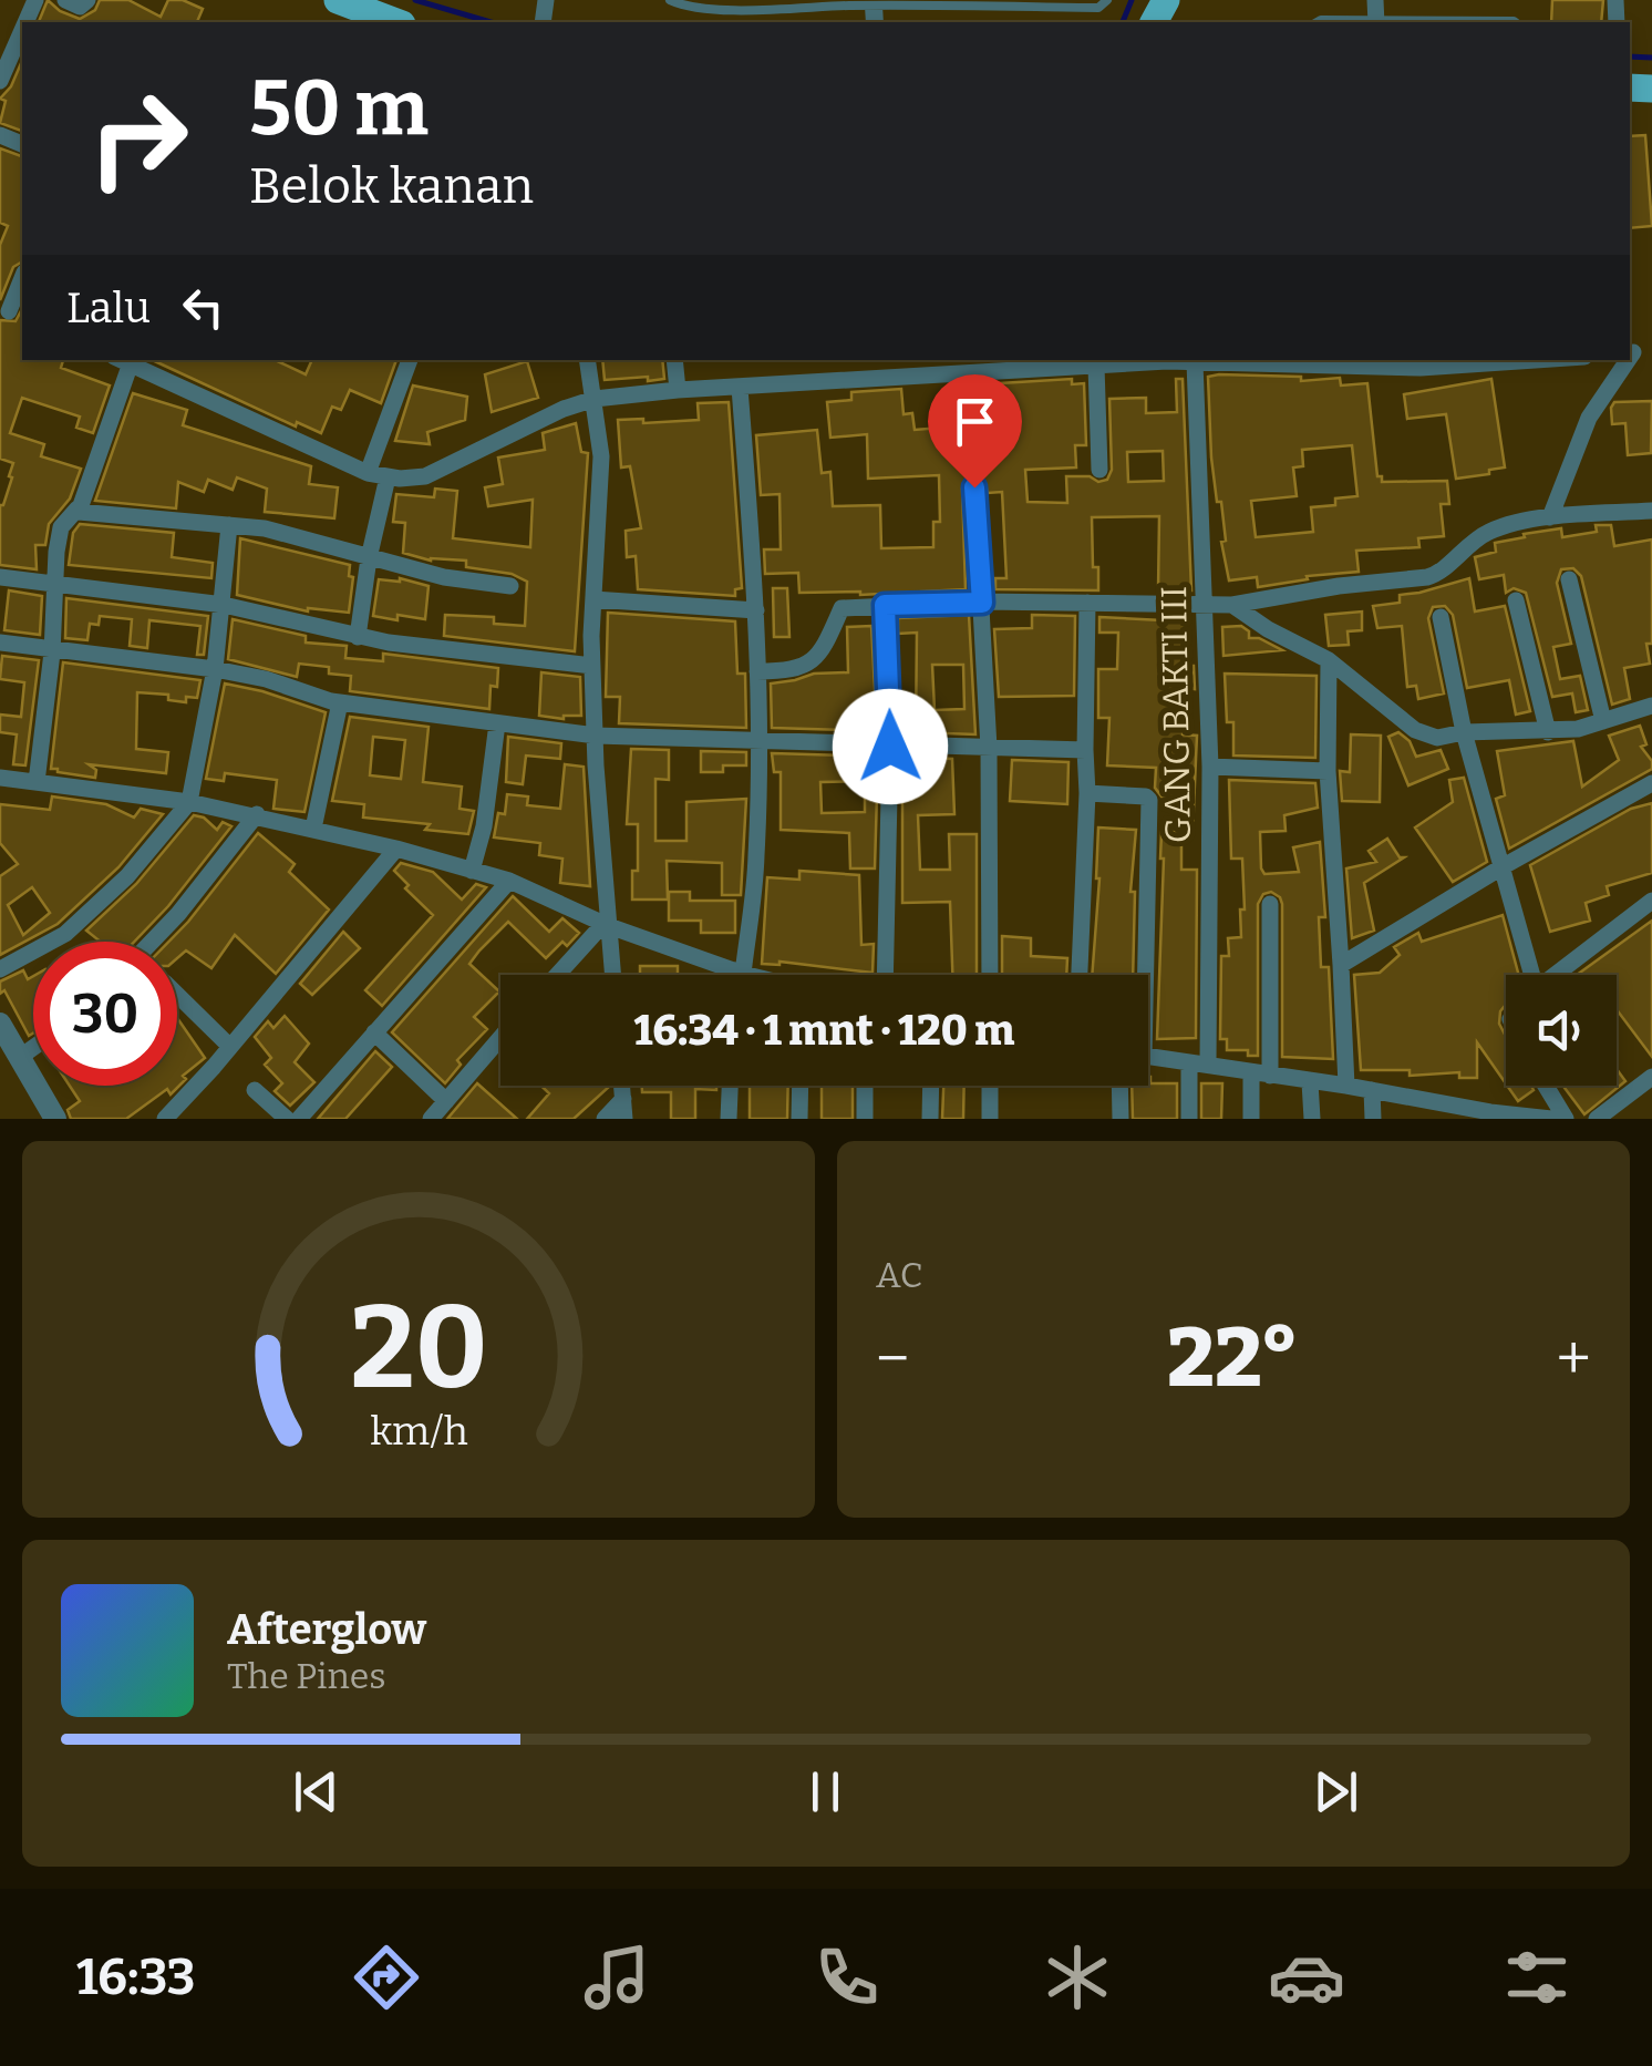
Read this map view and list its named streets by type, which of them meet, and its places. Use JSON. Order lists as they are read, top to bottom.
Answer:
{
  "streets": {
    "street": ["GANG BAKTI III"]
  },
  "page": {
    "turn": ["50 m", "Belok kanan"],
    "then": "Lalu",
    "limit": "30",
    "trip": "16:34 · 1 mnt · 120 m",
    "tile": "AC",
    "heat": ["−", "22°", "+"],
    "song": ["Afterglow", "The Pines"],
    "tabs": "16:33",
    "gauge": ["20", "km/h"]
  }
}
